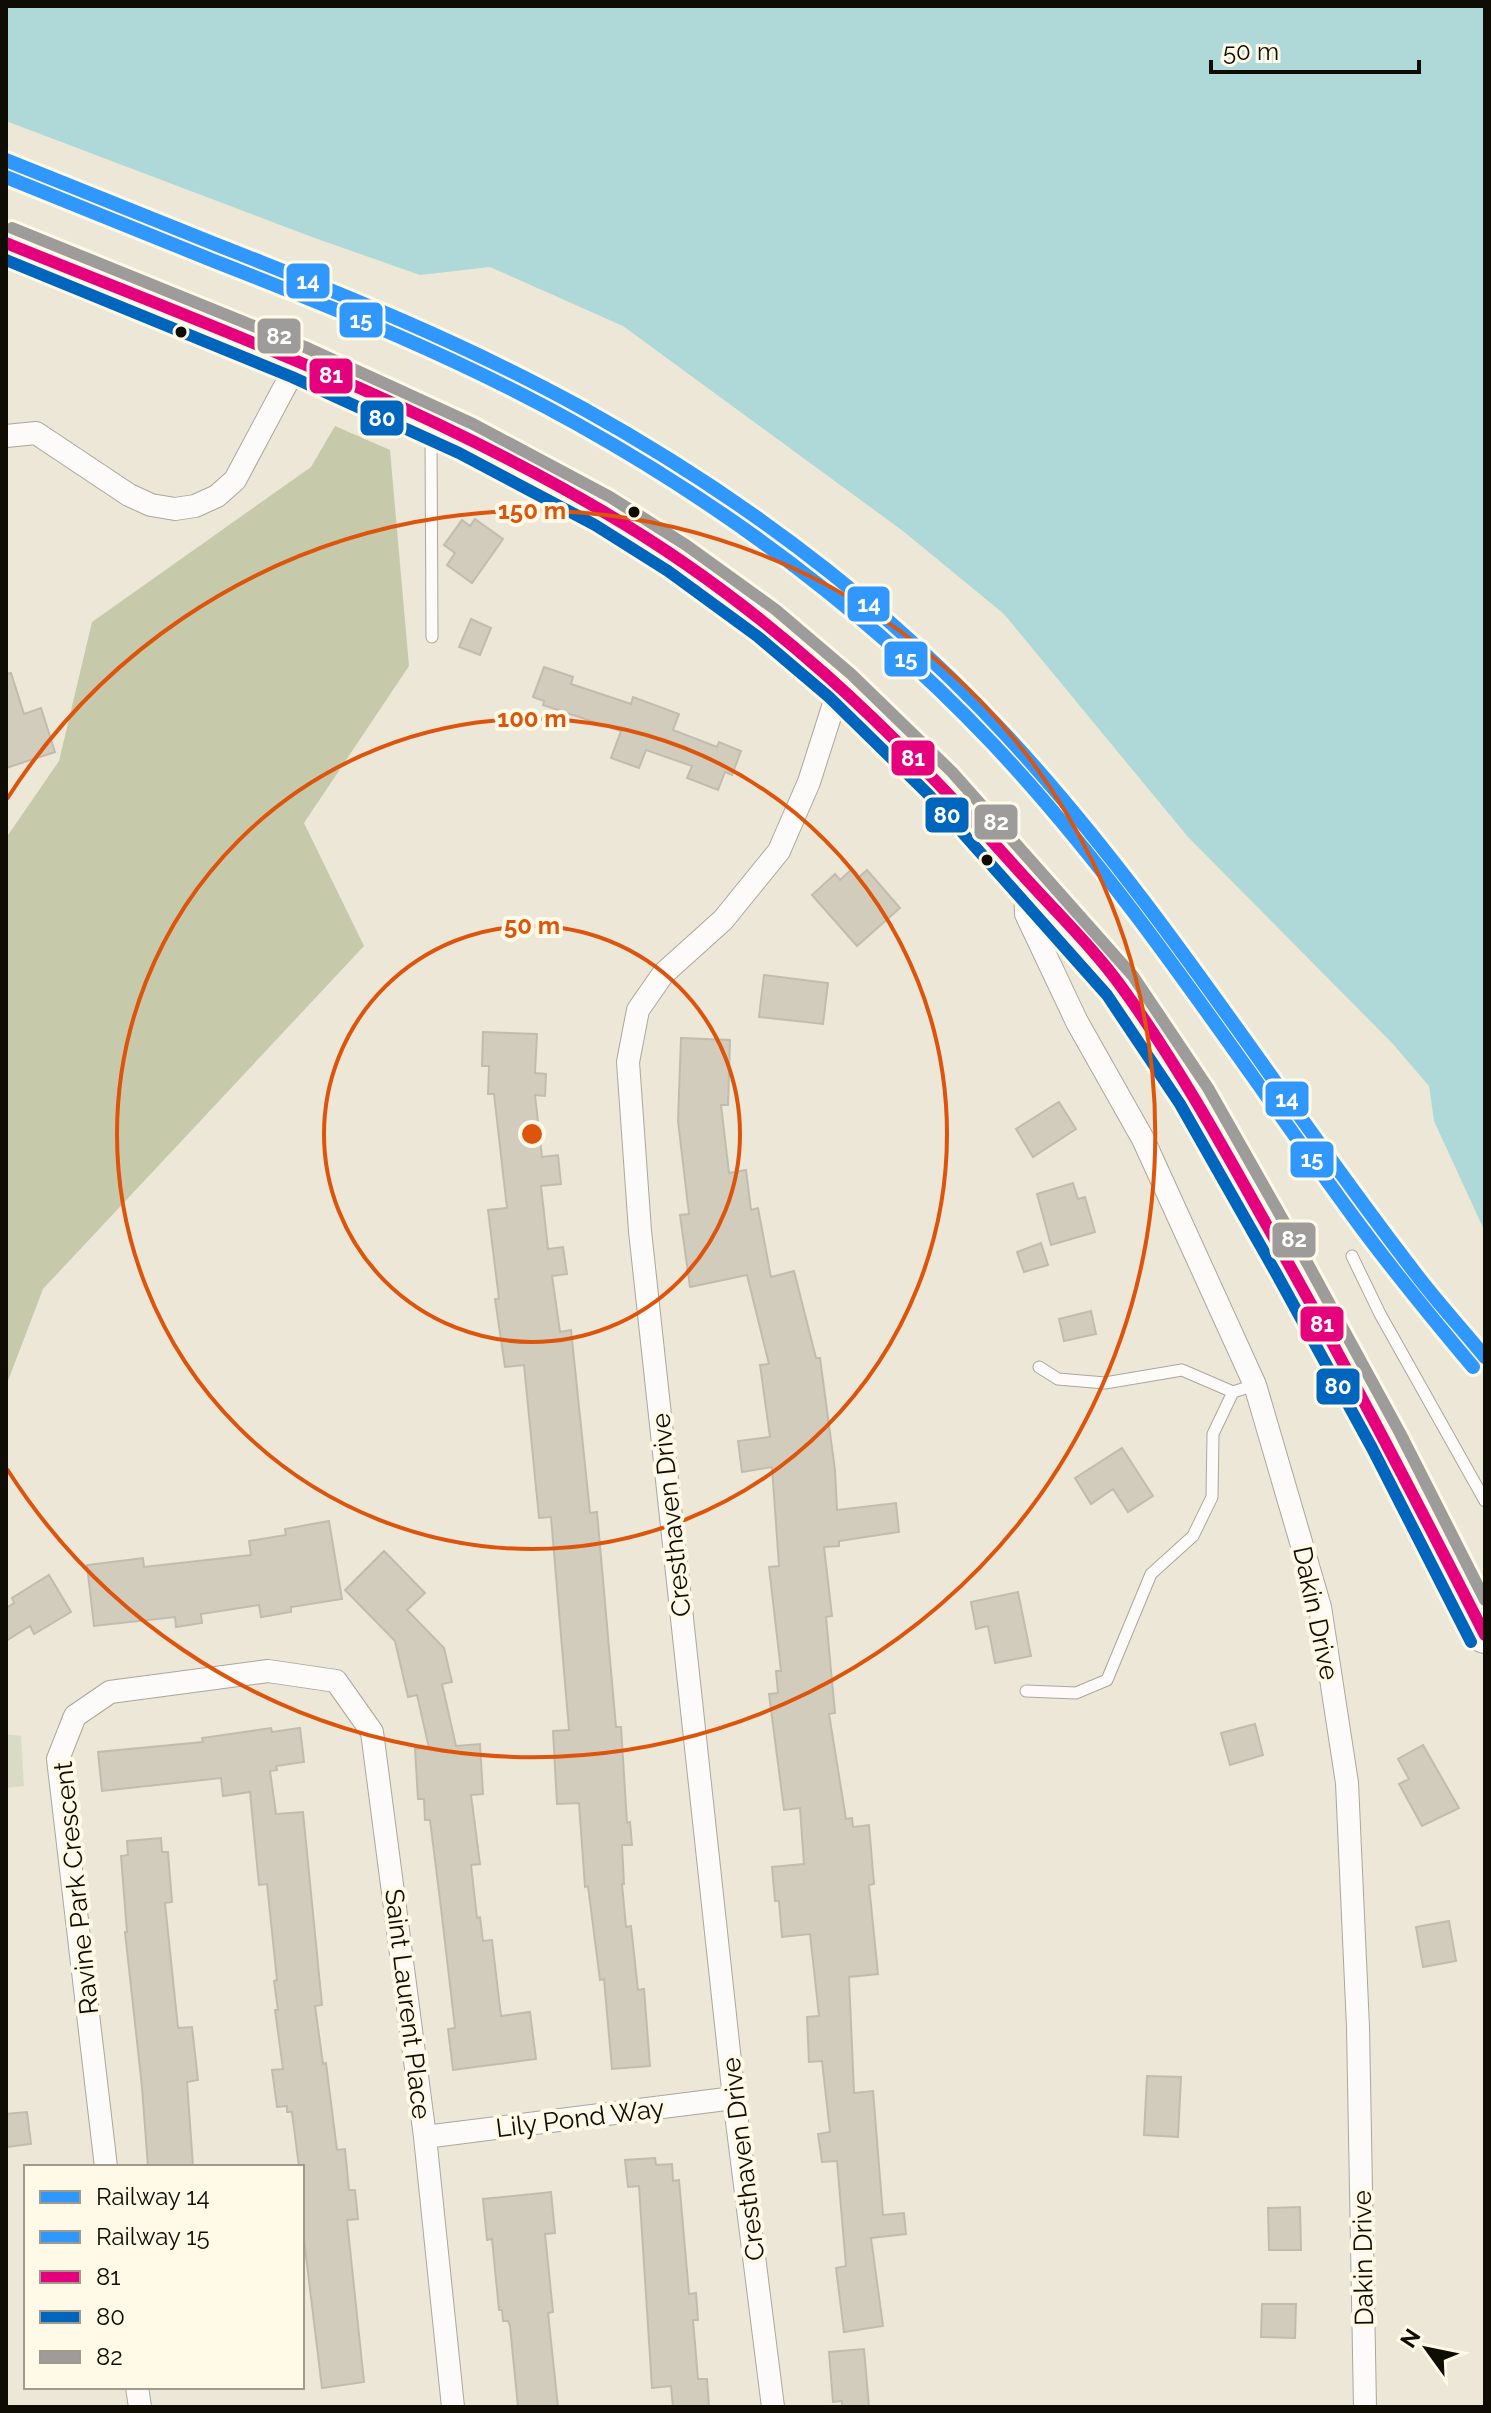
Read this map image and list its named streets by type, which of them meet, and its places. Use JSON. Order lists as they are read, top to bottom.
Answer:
{
  "streets": {
    "street": [
      "Cresthaven Drive",
      "Dakin Drive",
      "Ravine Park Crescent",
      "Saint Laurent Place",
      "Lily Pond Way"
    ]
  },
  "crossings": [
    ["Cresthaven Drive", "Lily Pond Way"],
    ["Ravine Park Crescent", "Saint Laurent Place"],
    ["Saint Laurent Place", "Lily Pond Way"]
  ],
  "lines": [
    "rail line 14",
    "rail line 15",
    "transit line 82",
    "transit line 81",
    "transit line 80"
  ],
  "legend": [
    "Railway 14",
    "Railway 15",
    "81",
    "80",
    "82"
  ],
  "scale_bar": "50 m",
  "north": "top left",
  "rings": ["150 m", "100 m", "50 m"]
}
